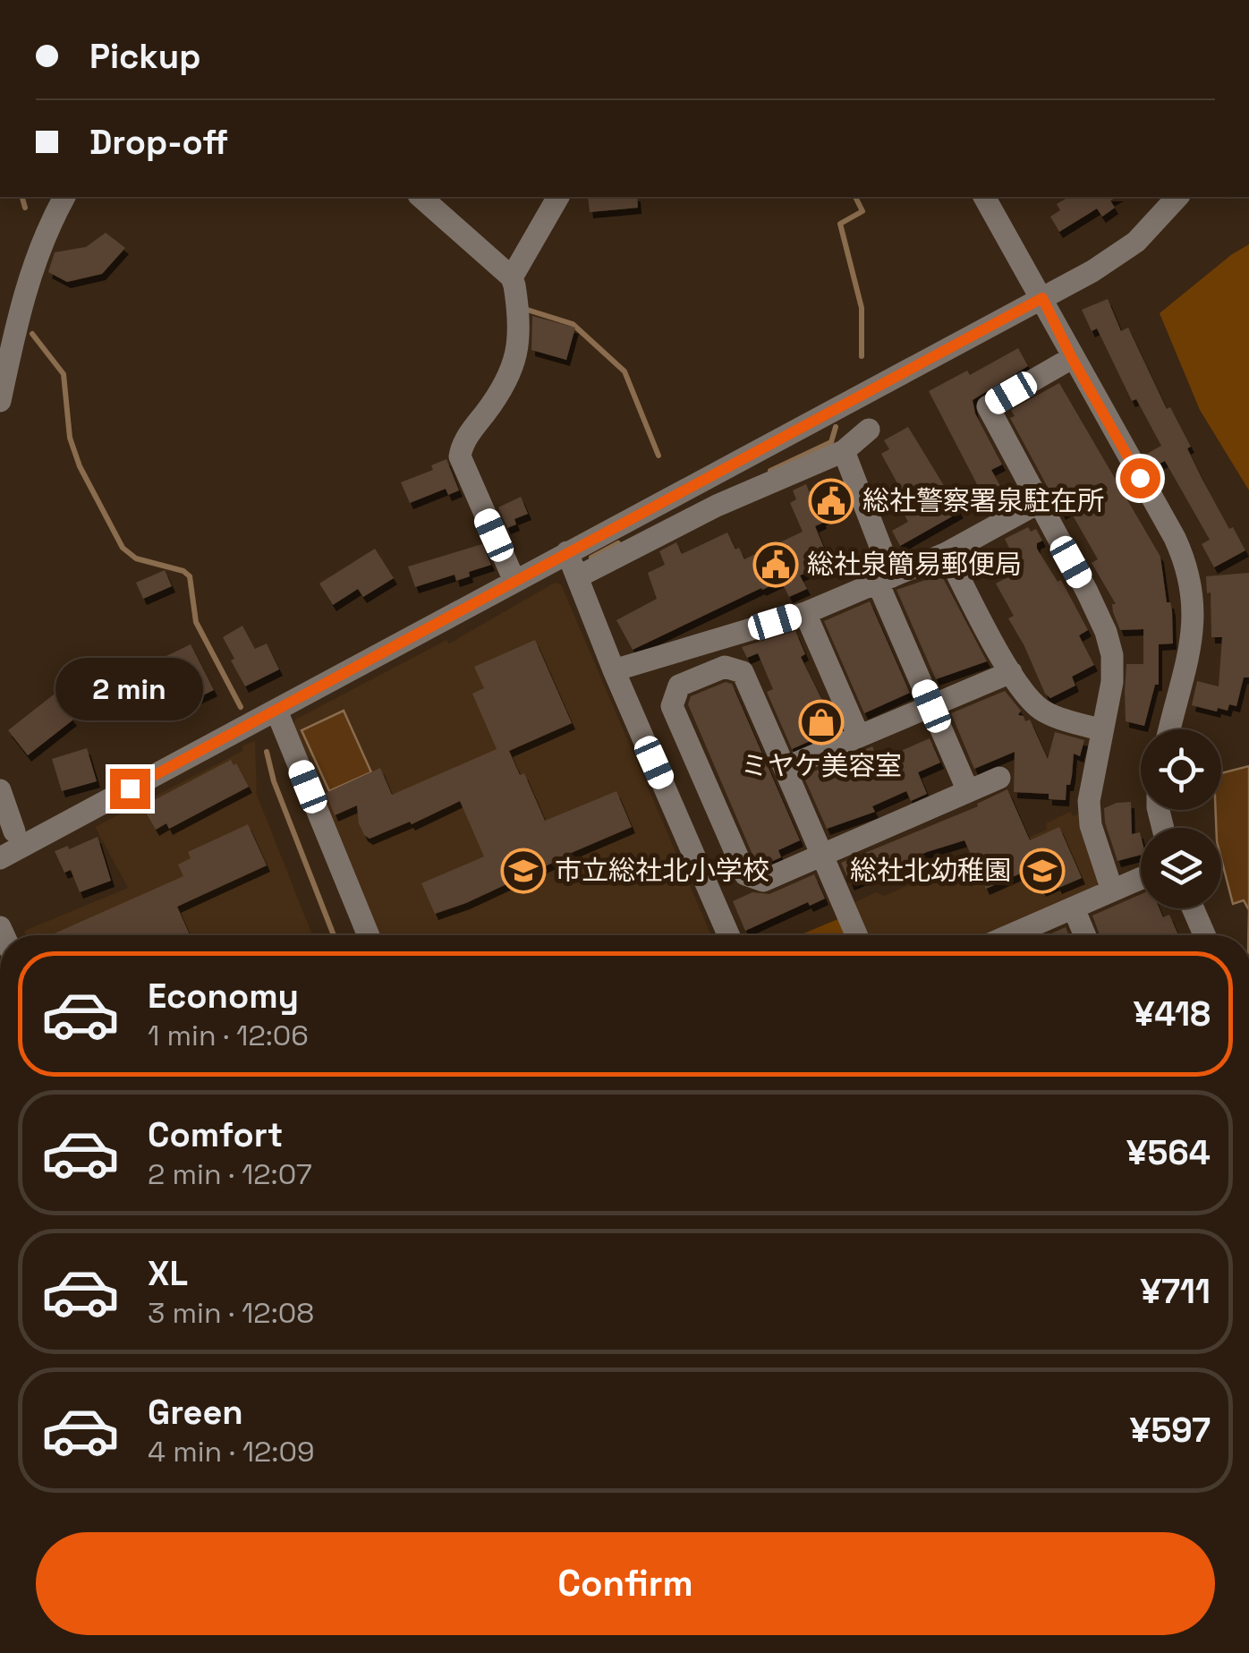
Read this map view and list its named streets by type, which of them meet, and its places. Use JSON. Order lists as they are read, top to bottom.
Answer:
{
  "places": {
    "public building": ["総社警察署泉駐在所", "総社泉簡易郵便局"],
    "shop": ["ミヤケ美容室"],
    "school or university": ["市立総社北小学校", "総社北幼稚園"]
  },
  "page": {
    "banner": ["Pickup", "Drop-off"],
    "bubble": "2 min",
    "list": [
      {
        "name": "Economy",
        "note": "1 min · 12:06",
        "value": "¥418"
      },
      {
        "name": "Comfort",
        "note": "2 min · 12:07",
        "value": "¥564"
      },
      {
        "name": "XL",
        "note": "3 min · 12:08",
        "value": "¥711"
      },
      {
        "name": "Green",
        "note": "4 min · 12:09",
        "value": "¥597"
      }
    ],
    "buttons": "Confirm"
  }
}
